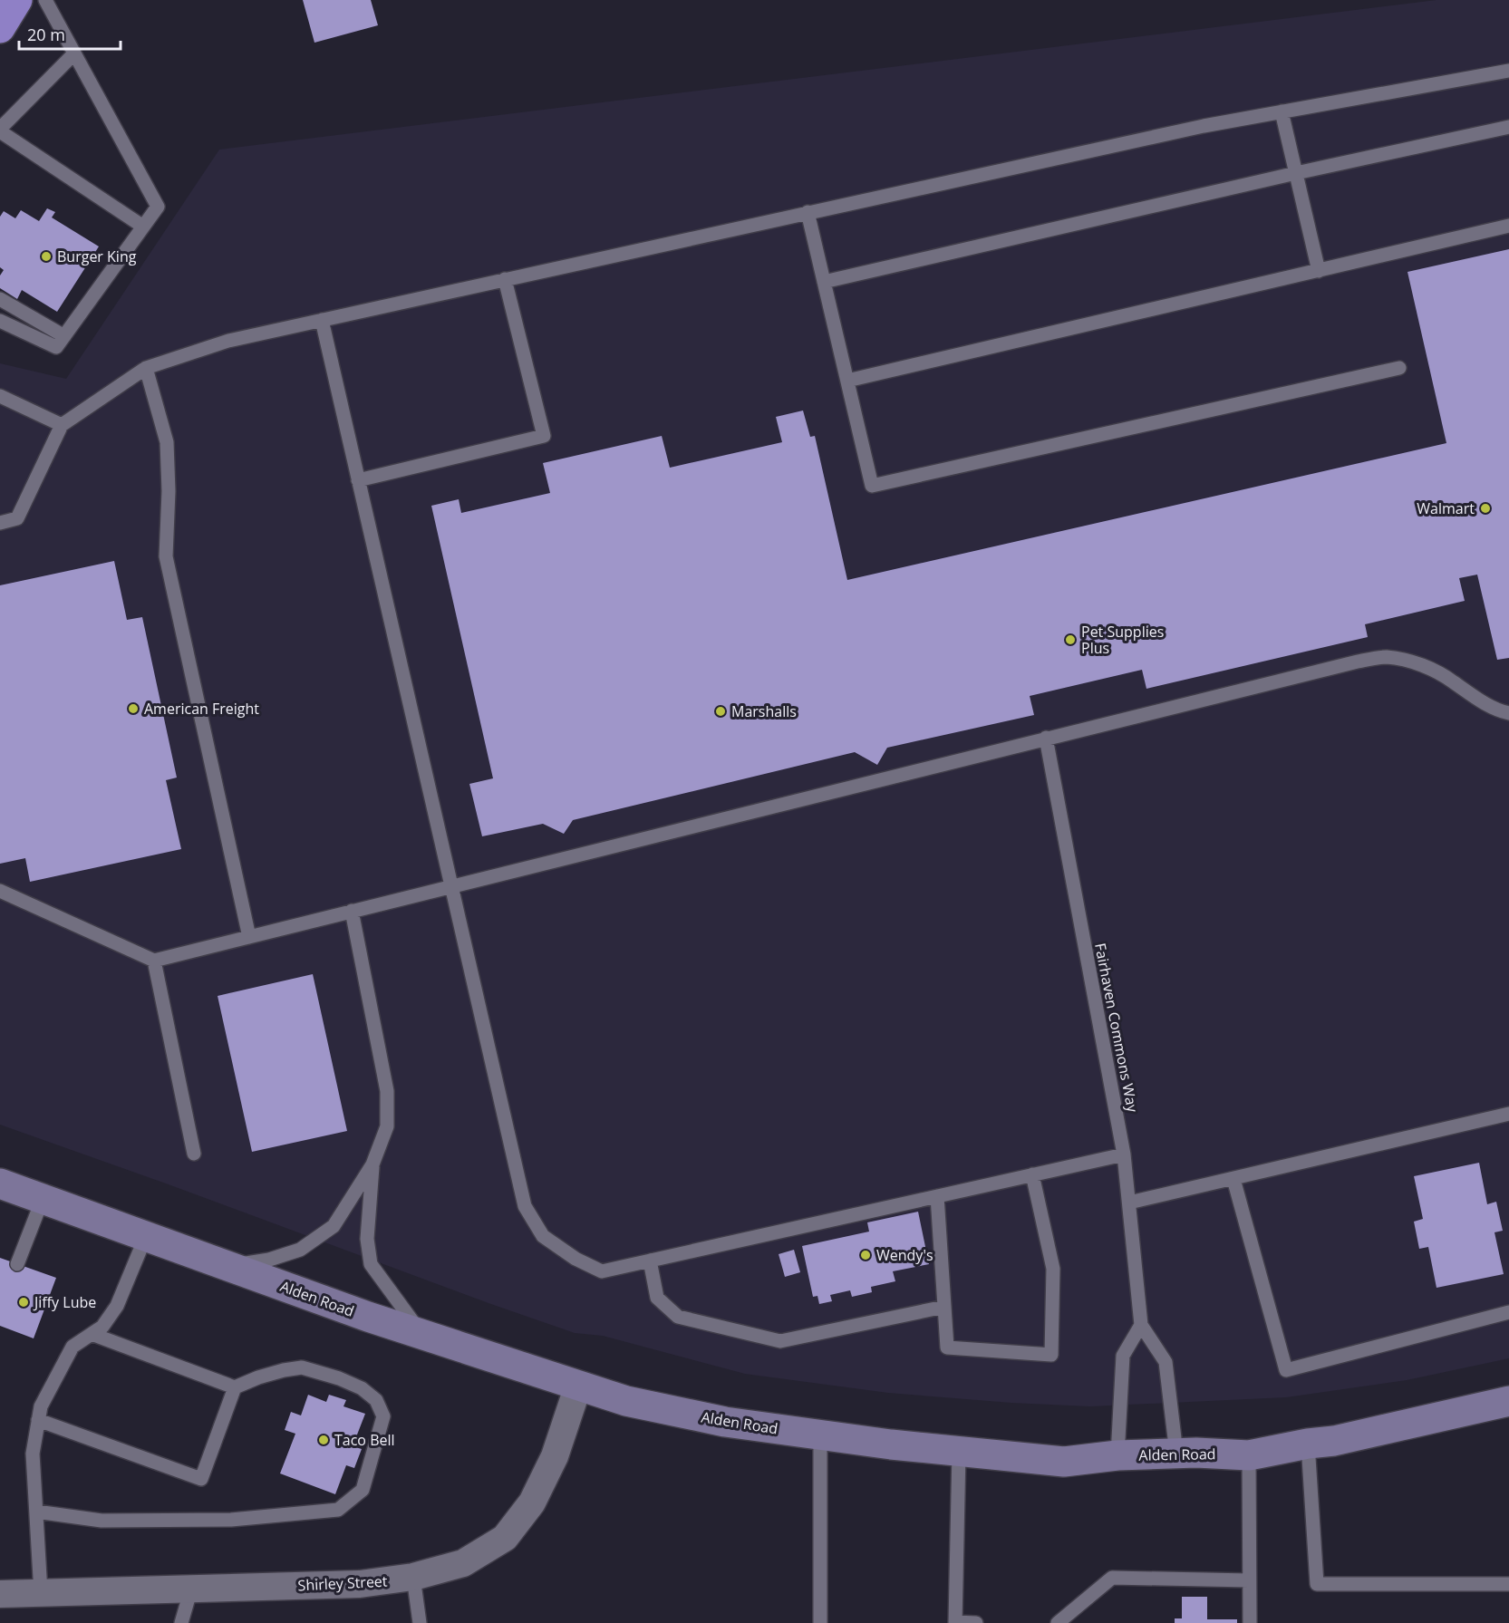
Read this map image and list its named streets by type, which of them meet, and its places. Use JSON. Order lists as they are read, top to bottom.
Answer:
{
  "streets": {
    "main road": ["Alden Road"],
    "street": ["Shirley Street"],
    "lane": ["Fairhaven Commons Way"]
  },
  "crossings": [
    ["Fairhaven Commons Way", "Alden Road"],
    ["Alden Road", "Shirley Street"]
  ],
  "places": [
    "Burger King",
    "Walmart",
    "Pet Supplies Plus",
    "American Freight",
    "Marshalls",
    "Wendy's",
    "Jiffy Lube",
    "Taco Bell"
  ],
  "scale_bar": "20 m"
}
